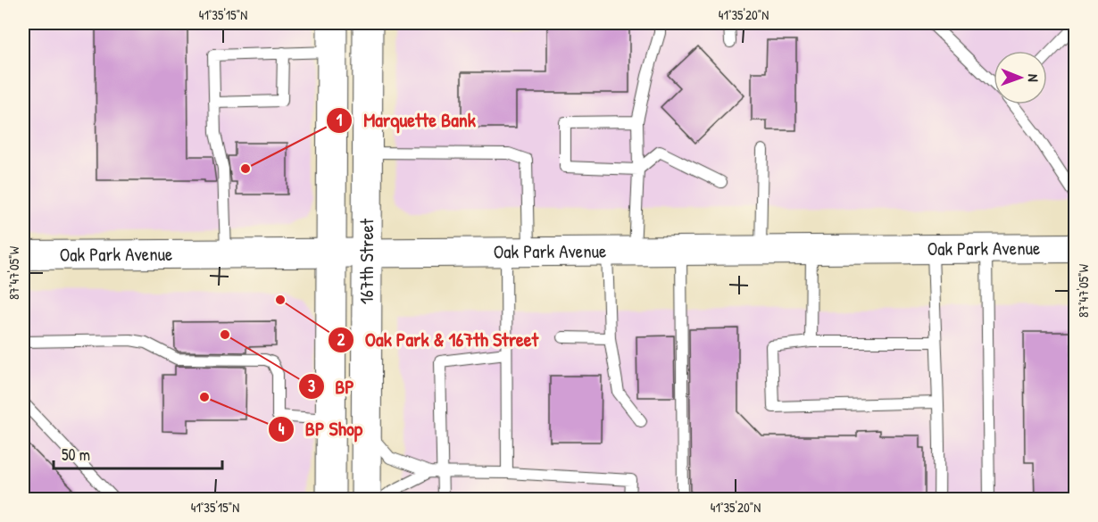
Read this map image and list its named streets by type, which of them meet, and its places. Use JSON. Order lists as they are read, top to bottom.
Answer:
{
  "streets": {
    "main road": ["167th Street"],
    "street": ["Oak Park Avenue"]
  },
  "crossings": [
    ["Oak Park Avenue", "167th Street"]
  ],
  "places": [
    "Marquette Bank",
    "Oak Park & 167th Street",
    "BP",
    "BP Shop"
  ],
  "scale_bar": "50 m",
  "north": "right",
  "coordinates": ["41°35'15\"N", "41°35'20\"N", "87°47'05\"W"]
}
